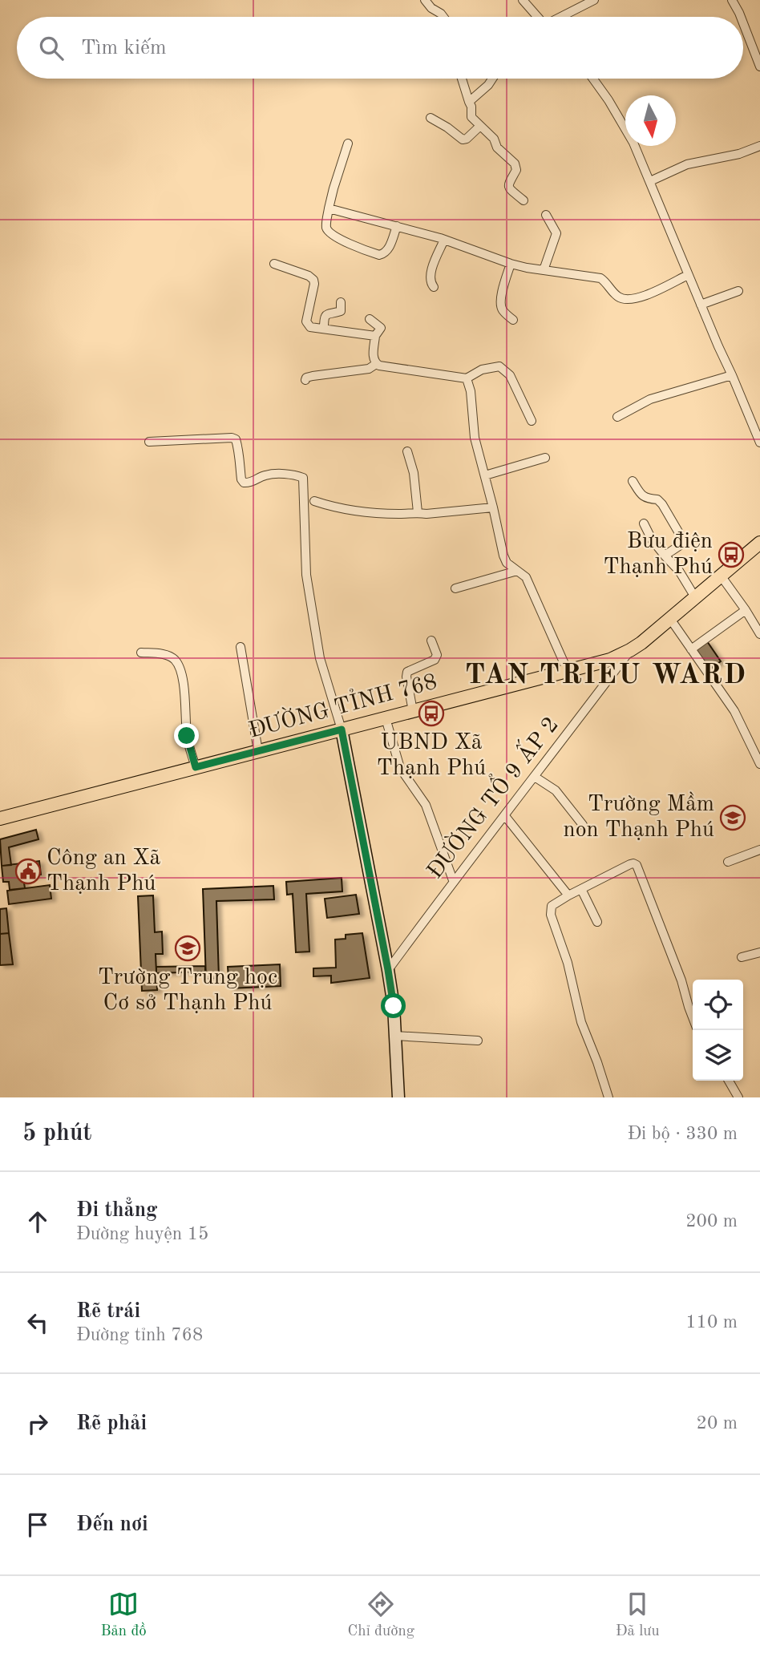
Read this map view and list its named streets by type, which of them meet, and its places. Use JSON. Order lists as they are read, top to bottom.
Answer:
{
  "streets": {
    "main road": ["ĐƯỜNG TỈNH 768"],
    "street": ["ĐƯỜNG TỔ 9 ẤP 2"]
  },
  "crossings": [
    ["ĐƯỜNG TỈNH 768", "ĐƯỜNG TỔ 9 ẤP 2"]
  ],
  "districts": ["TAN TRIEU WARD"],
  "places": {
    "bus stop": ["Bưu điện Thạnh Phú", "UBND Xã Thạnh Phú"],
    "school or university": ["Trường Mầm non Thạnh Phú", "Trường Trung học Cơ sở Thạnh Phú"],
    "public building": ["Công an Xã Thạnh Phú"]
  },
  "north": "bottom",
  "page": {
    "search": "Tìm kiếm",
    "heading": ["5 phút", "Đi bộ · 330 m"],
    "list": [
      ["Đi thẳng", "Đường huyện 15", "200 m"],
      ["Rẽ trái", "Đường tỉnh 768", "110 m"],
      ["Rẽ phải", "20 m"],
      "Đến nơi"
    ],
    "nav": ["Bản đồ", "Chỉ đường", "Đã lưu"]
  }
}
